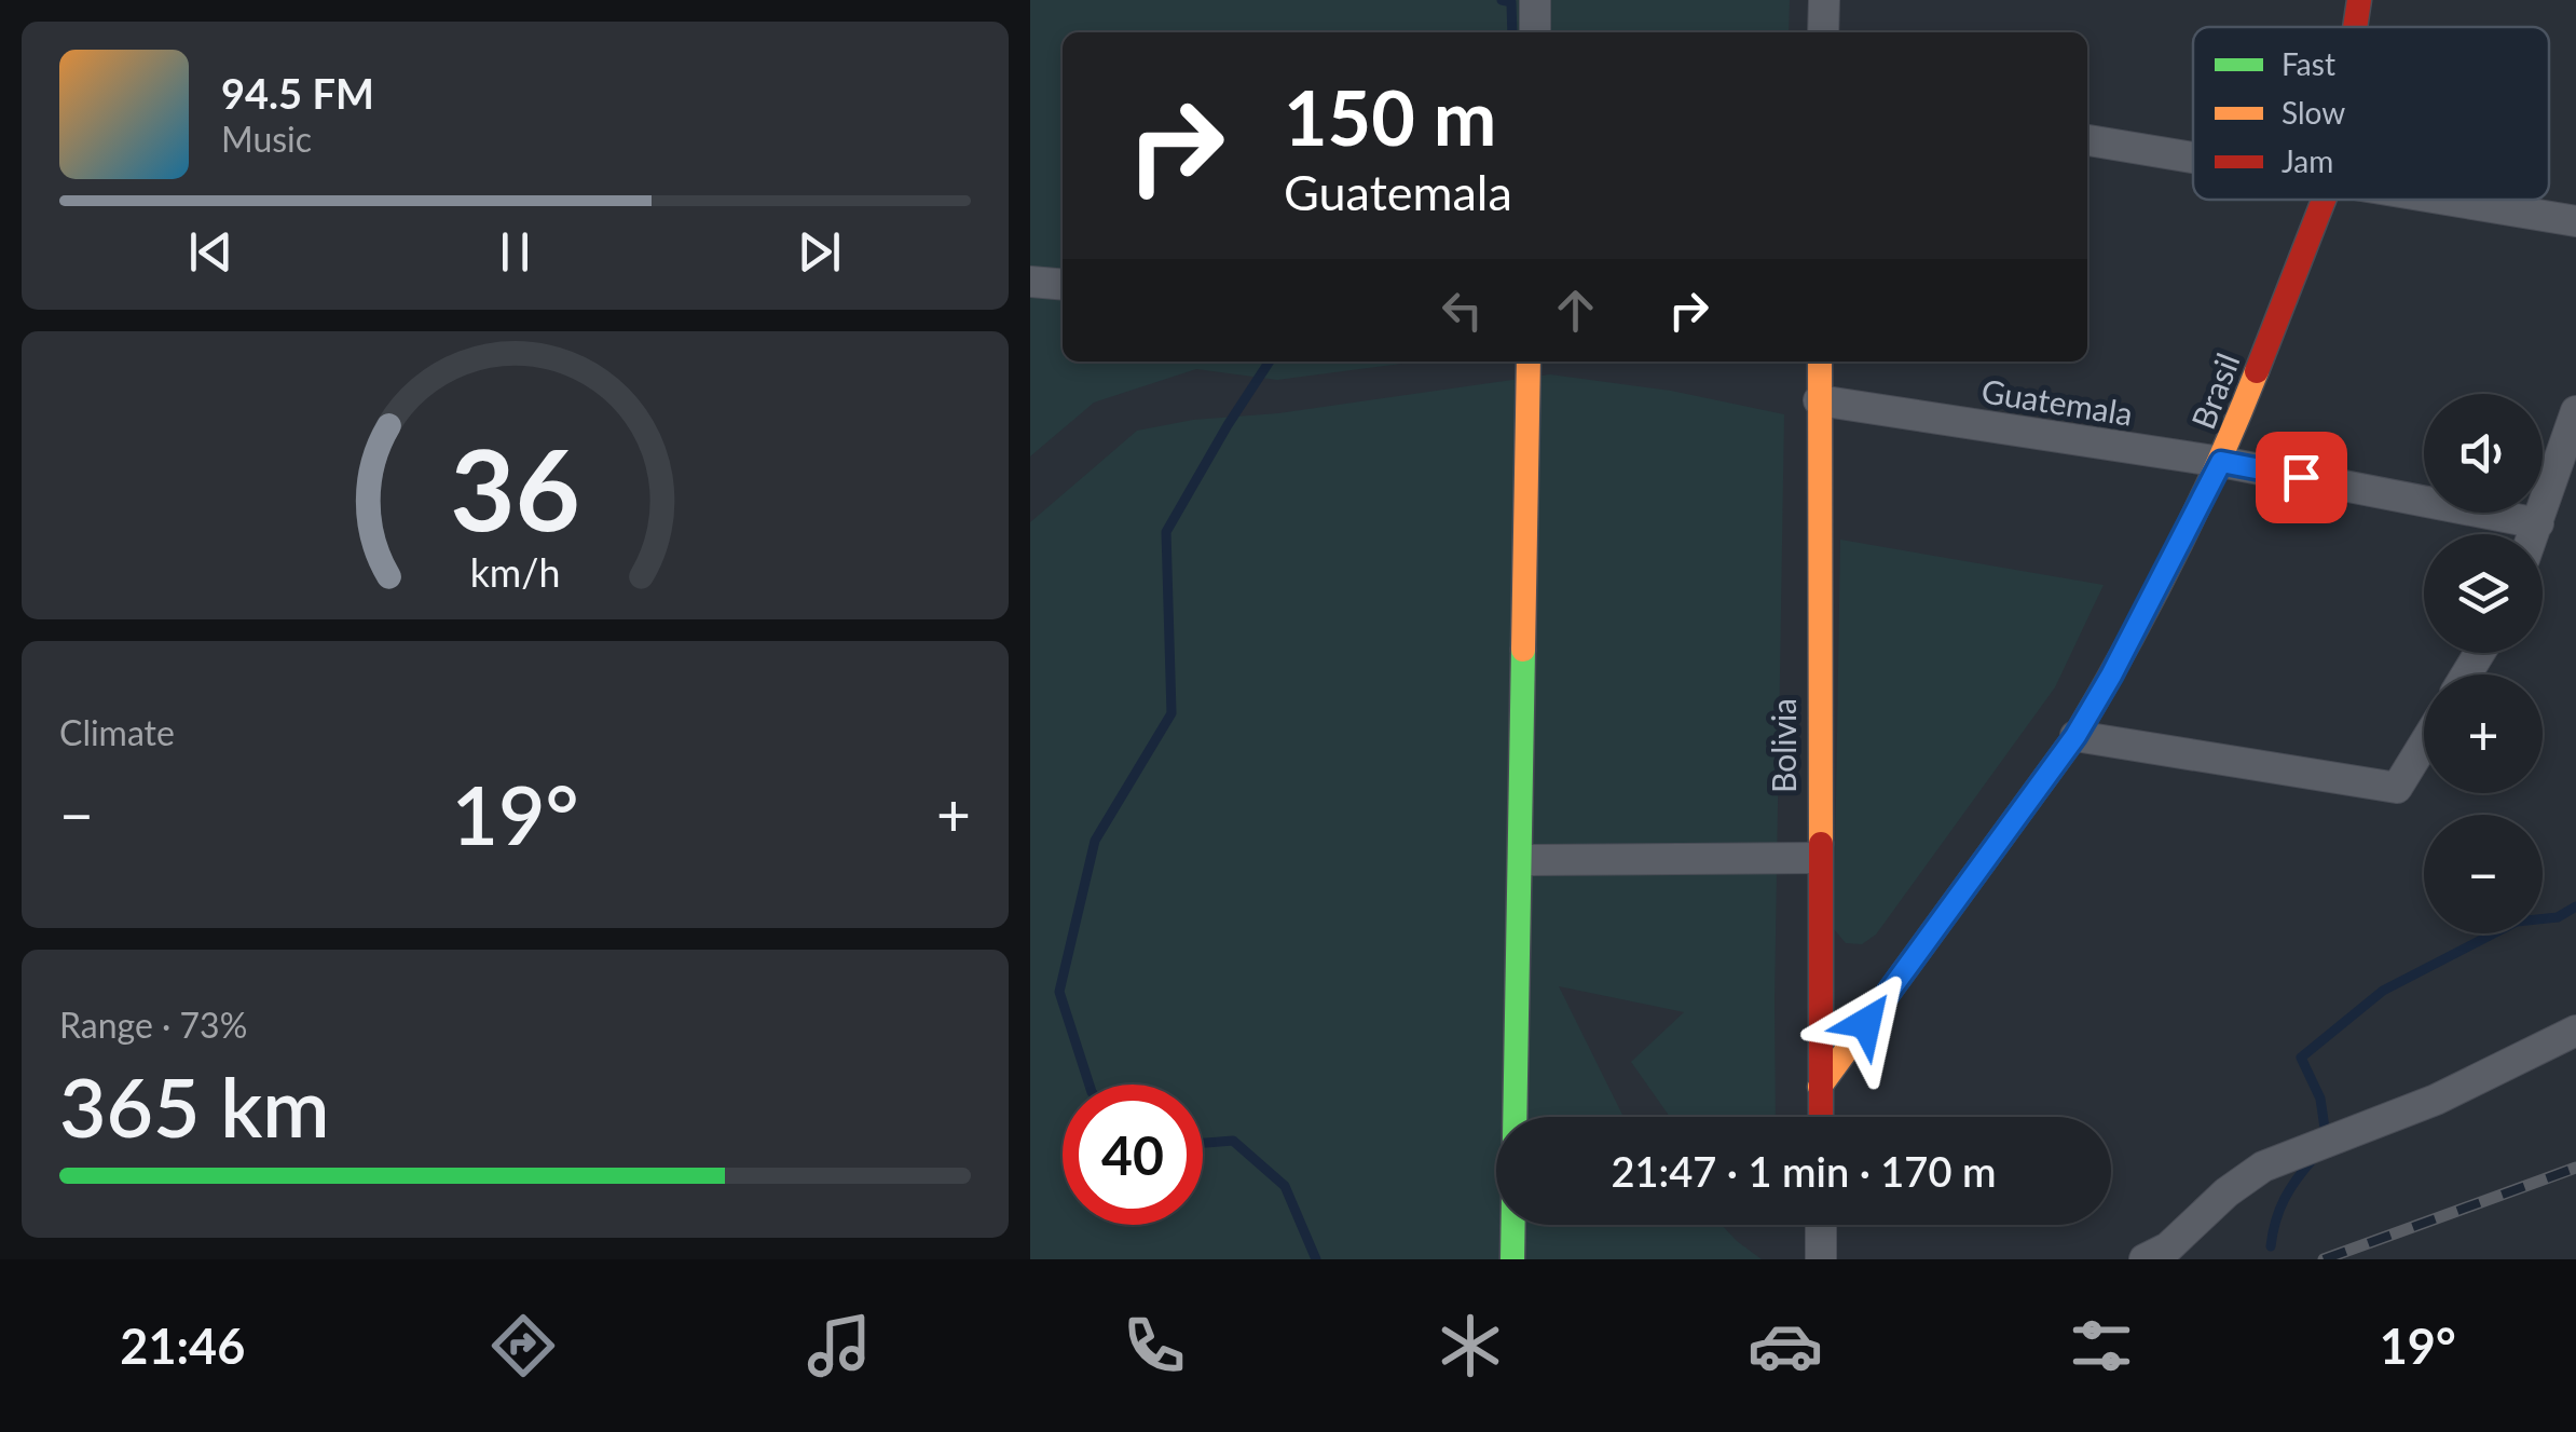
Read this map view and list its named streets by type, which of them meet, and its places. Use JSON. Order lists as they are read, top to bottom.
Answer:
{
  "streets": {
    "street": ["Brasil", "Guatemala", "Bolivia"]
  },
  "crossings": [
    ["Brasil", "Guatemala"],
    ["Brasil", "Bolivia"],
    ["Guatemala", "Bolivia"]
  ],
  "legend": ["Fast", "Slow", "Jam"],
  "page": {
    "turn": ["150 m", "Guatemala"],
    "song": ["94.5 FM", "Music"],
    "map_buttons": ["+", "−"],
    "tile": [
      "Climate",
      ["Range · 73%", "365 km"]
    ],
    "heat": ["−", "19°", "+"],
    "limit": "40",
    "trip": "21:47 · 1 min · 170 m",
    "tabs": ["21:46", "19°"],
    "gauge": ["36", "km/h"]
  }
}
